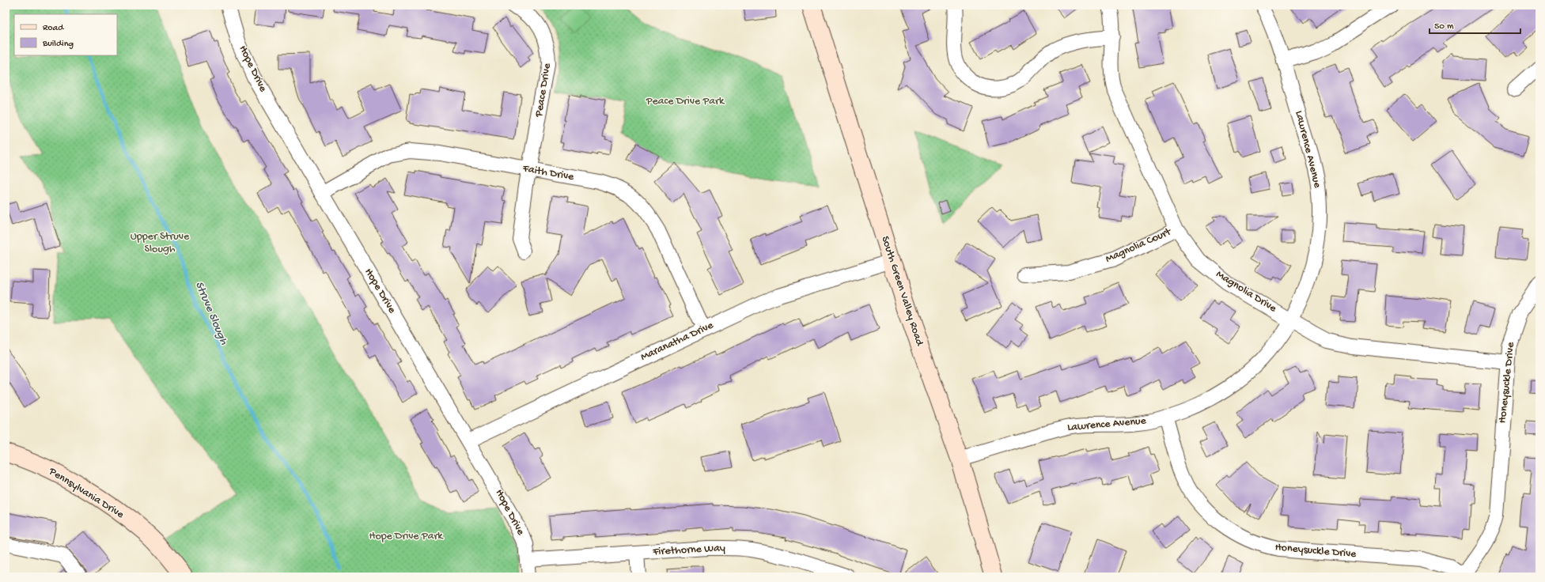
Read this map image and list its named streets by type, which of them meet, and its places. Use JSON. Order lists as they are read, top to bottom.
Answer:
{
  "streets": {
    "main road": ["South Green Valley Road", "Pennsylvania Drive"],
    "street": [
      "Hope Drive",
      "Peace Drive",
      "Lawrence Avenue",
      "Faith Drive",
      "Magnolia Court",
      "Magnolia Drive",
      "Maranatha Drive",
      "Honeysuckle Drive",
      "Firethorne Way"
    ]
  },
  "crossings": [
    ["Hope Drive", "Faith Drive"],
    ["Hope Drive", "Maranatha Drive"],
    ["Hope Drive", "Firethorne Way"],
    ["Peace Drive", "Faith Drive"],
    ["Lawrence Avenue", "South Green Valley Road"],
    ["Lawrence Avenue", "Magnolia Drive"],
    ["Lawrence Avenue", "Honeysuckle Drive"],
    ["Faith Drive", "Maranatha Drive"],
    ["Magnolia Court", "Magnolia Drive"],
    ["South Green Valley Road", "Maranatha Drive"],
    ["Magnolia Drive", "Honeysuckle Drive"]
  ],
  "water": ["Struve Slough"],
  "parks": ["Peace Drive Park", "Upper Struve Slough", "Hope Drive Park"],
  "legend": ["Road", "Building"],
  "scale_bar": "50 m"
}
